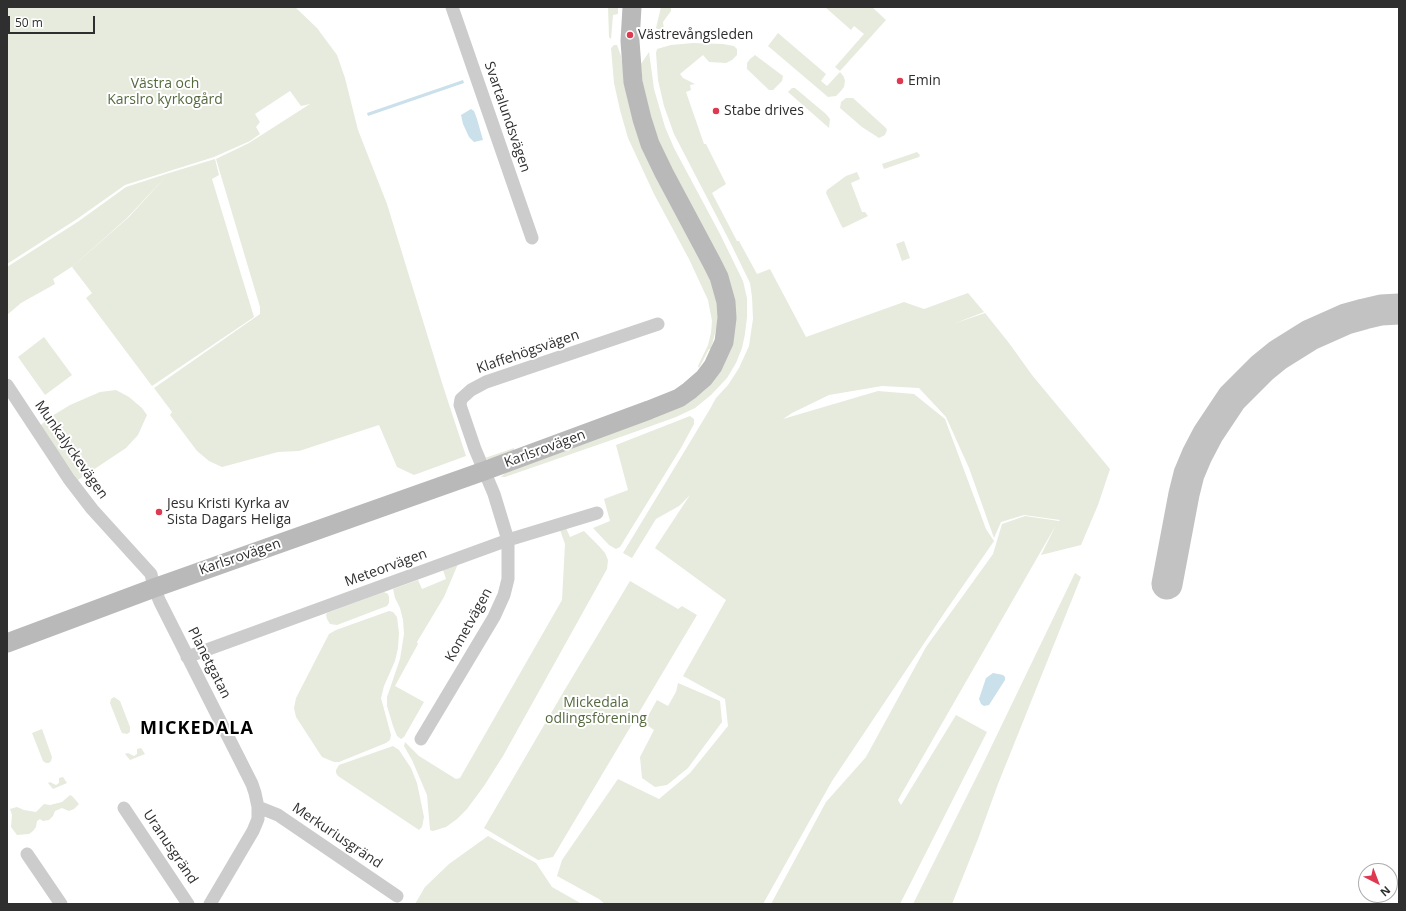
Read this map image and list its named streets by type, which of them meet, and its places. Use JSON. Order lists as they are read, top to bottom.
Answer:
{
  "streets": {
    "street": [
      "Svartalundsvägen",
      "Klaffehögsvägen",
      "Karlsrovägen",
      "Munkalyckevägen",
      "Meteorvägen",
      "Kometvägen",
      "Planetgatan",
      "Merkuriusgränd",
      "Uranusgränd"
    ]
  },
  "crossings": [
    ["Klaffehögsvägen", "Karlsrovägen"],
    ["Klaffehögsvägen", "Kometvägen"],
    ["Karlsrovägen", "Munkalyckevägen"],
    ["Karlsrovägen", "Kometvägen"],
    ["Karlsrovägen", "Planetgatan"],
    ["Munkalyckevägen", "Planetgatan"],
    ["Meteorvägen", "Kometvägen"],
    ["Meteorvägen", "Planetgatan"],
    ["Planetgatan", "Merkuriusgränd"]
  ],
  "districts": ["MICKEDALA"],
  "parks": ["Västra och Karslro kyrkogård", "Mickedala odlingsförening"],
  "places": [
    "Västrevångsleden",
    "Emin",
    "Stabe drives",
    "Jesu Kristi Kyrka av Sista Dagars Heliga"
  ],
  "scale_bar": "50 m",
  "north": "bottom right"
}
